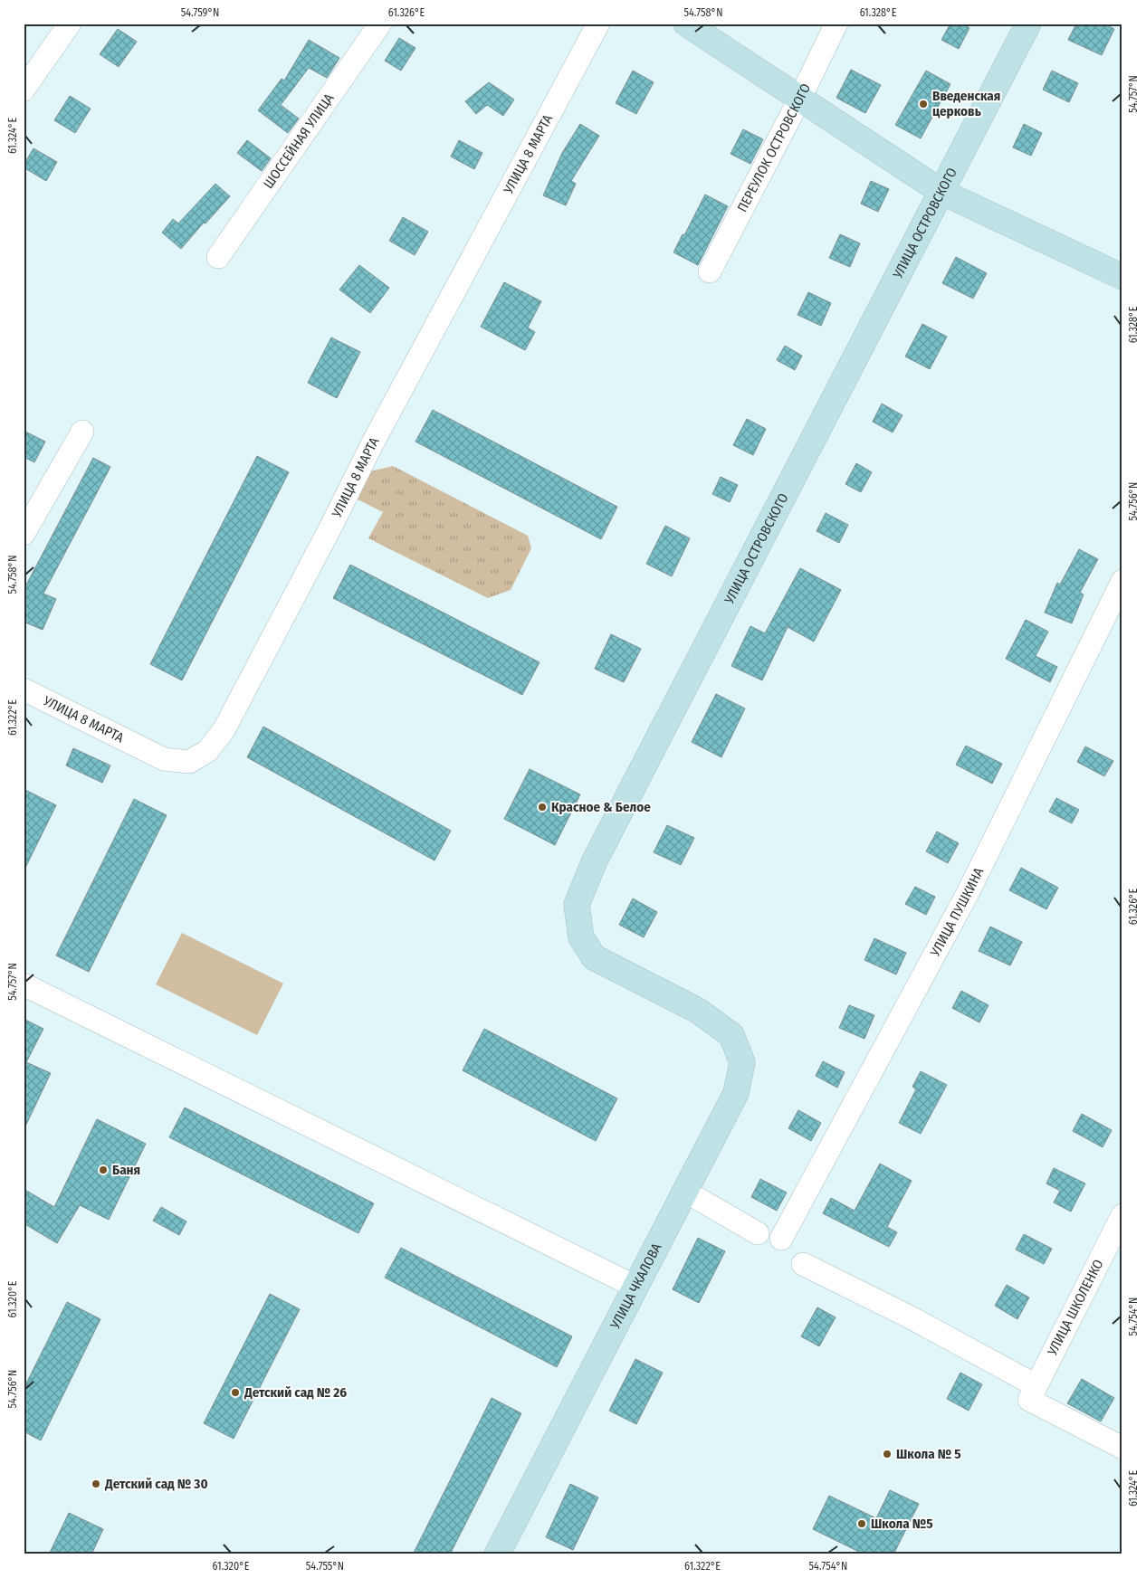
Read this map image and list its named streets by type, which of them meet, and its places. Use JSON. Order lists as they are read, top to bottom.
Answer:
{
  "streets": {
    "street": [
      "ШОССЕЙНАЯ УЛИЦА",
      "ПЕРЕУЛОК ОСТРОВСКОГО",
      "УЛИЦА 8 МАРТА",
      "УЛИЦА ОСТРОВСКОГО",
      "УЛИЦА ПУШКИНА",
      "УЛИЦА ЧКАЛОВА",
      "УЛИЦА ШКОЛЕНКО"
    ]
  },
  "crossings": [
    ["УЛИЦА ОСТРОВСКОГО", "УЛИЦА ЧКАЛОВА"]
  ],
  "places": [
    "Введенская церковь",
    "Красное & Белое",
    "Баня",
    "Детский сад № 26",
    "Школа № 5",
    "Детский сад № 30",
    "Школа №5"
  ],
  "coordinates": [
    "54.759°N",
    "61.326°E",
    "54.758°N",
    "61.328°E",
    "54.757°N",
    "61.324°E",
    "54.756°N",
    "61.322°E",
    "61.320°E",
    "54.754°N",
    "54.755°N"
  ]
}
